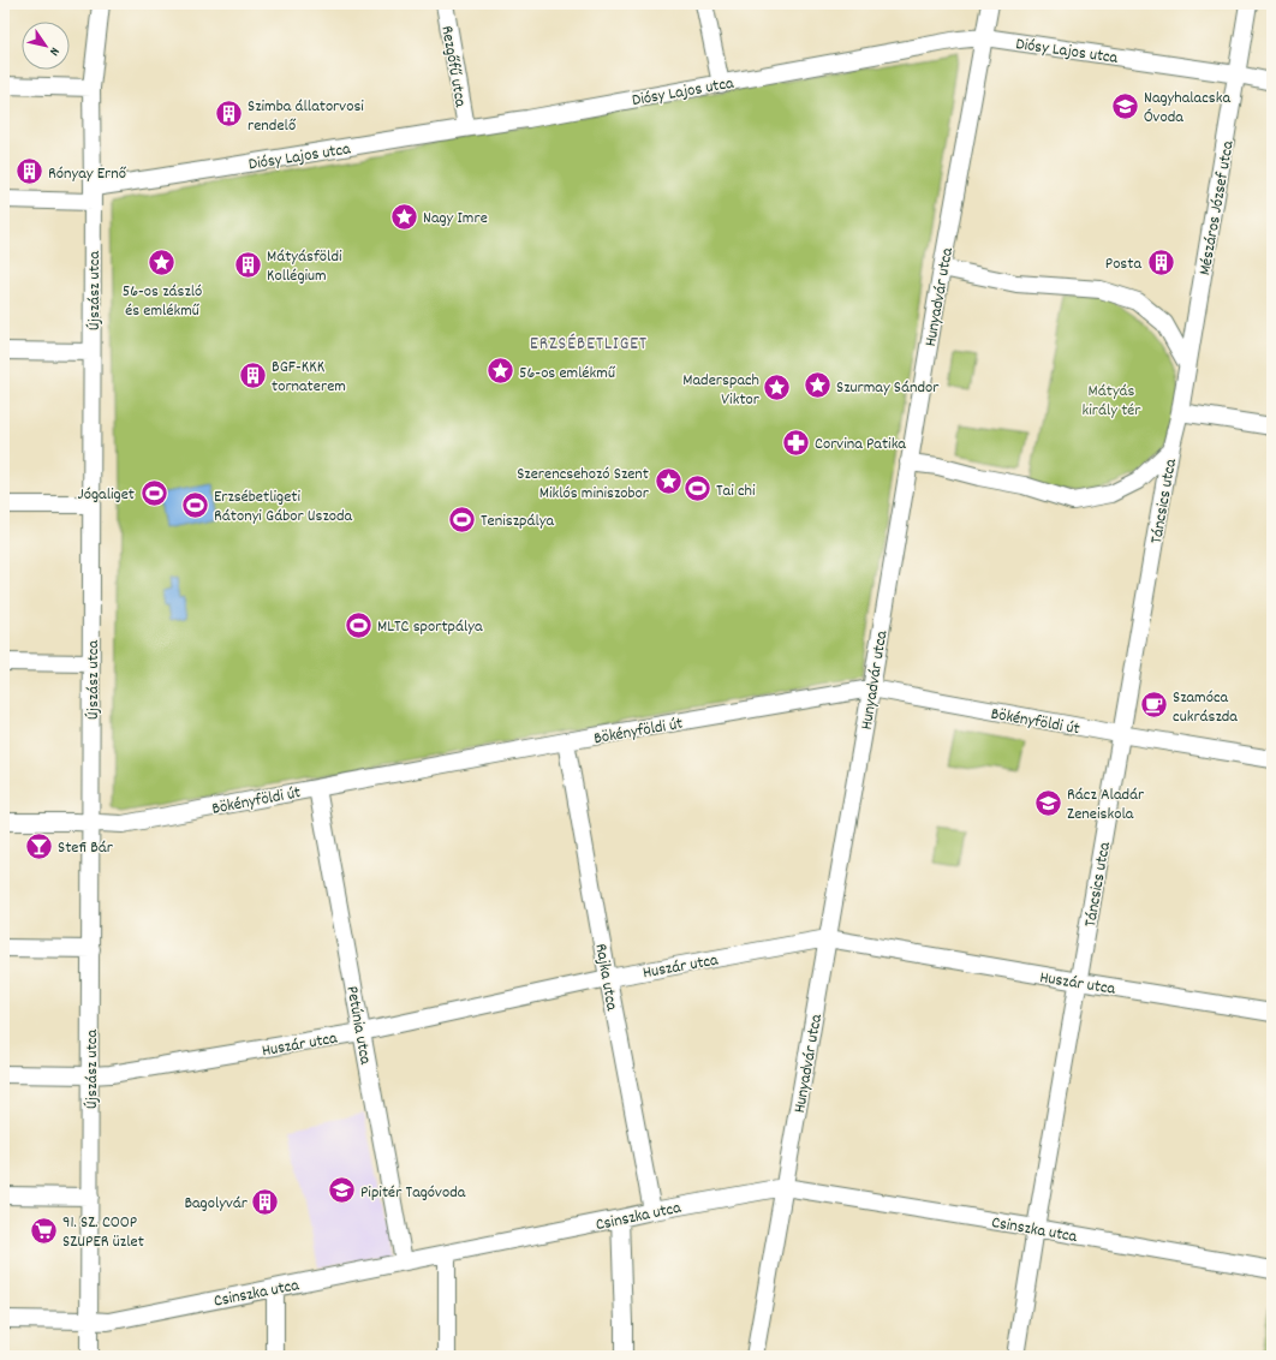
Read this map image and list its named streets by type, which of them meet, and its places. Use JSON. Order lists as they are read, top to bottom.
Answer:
{
  "streets": {
    "street": [
      "Diósy Lajos utca",
      "Rezgőfű utca",
      "Mészáros József utca",
      "Újszász utca",
      "Hunyadvár utca",
      "Táncsics utca",
      "Bökényföldi út",
      "Huszár utca",
      "Rajka utca",
      "Petúnia utca",
      "Csinszka utca"
    ]
  },
  "crossings": [
    ["Diósy Lajos utca", "Rezgőfű utca"],
    ["Diósy Lajos utca", "Mészáros József utca"],
    ["Diósy Lajos utca", "Újszász utca"],
    ["Diósy Lajos utca", "Hunyadvár utca"],
    ["Mészáros József utca", "Táncsics utca"],
    ["Újszász utca", "Bökényföldi út"],
    ["Újszász utca", "Huszár utca"],
    ["Újszász utca", "Csinszka utca"],
    ["Hunyadvár utca", "Bökényföldi út"],
    ["Hunyadvár utca", "Huszár utca"],
    ["Hunyadvár utca", "Csinszka utca"],
    ["Táncsics utca", "Bökényföldi út"],
    ["Táncsics utca", "Huszár utca"],
    ["Táncsics utca", "Csinszka utca"],
    ["Bökényföldi út", "Rajka utca"],
    ["Bökényföldi út", "Petúnia utca"],
    ["Huszár utca", "Rajka utca"],
    ["Huszár utca", "Petúnia utca"],
    ["Rajka utca", "Csinszka utca"],
    ["Petúnia utca", "Csinszka utca"]
  ],
  "districts": ["ERZSÉBETLIGET"],
  "parks": ["Mátyás király tér"],
  "places": {
    "school or university": ["Nagyhalacska Óvoda", "Rácz Aladár Zeneiskola", "Pipitér Tagóvoda"],
    "building": [
      "Szimba állatorvosi rendelő",
      "Rónyay Ernő",
      "Posta",
      "Mátyásföldi Kollégium",
      "BGF-KKK tornaterem",
      "Bagolyvár"
    ],
    "place": [
      "Nagy Imre",
      "56-os zászló és emlékmű",
      "56-os emlékmű",
      "Szurmay Sándor",
      "Maderspach Viktor",
      "Szerencsehozó Szent Miklós miniszobor"
    ],
    "pharmacy": ["Corvina Patika"],
    "sports": [
      "Tai chi",
      "Jógaliget",
      "Erzsébetligeti Rátonyi Gábor Uszoda",
      "Teniszpálya",
      "MLTC sportpálya"
    ],
    "cafe": ["Szamóca cukrászda"],
    "bar": ["Stefi Bár"],
    "supermarket": ["91. SZ. COOP SZUPER üzlet"]
  },
  "north": "bottom right"
}
